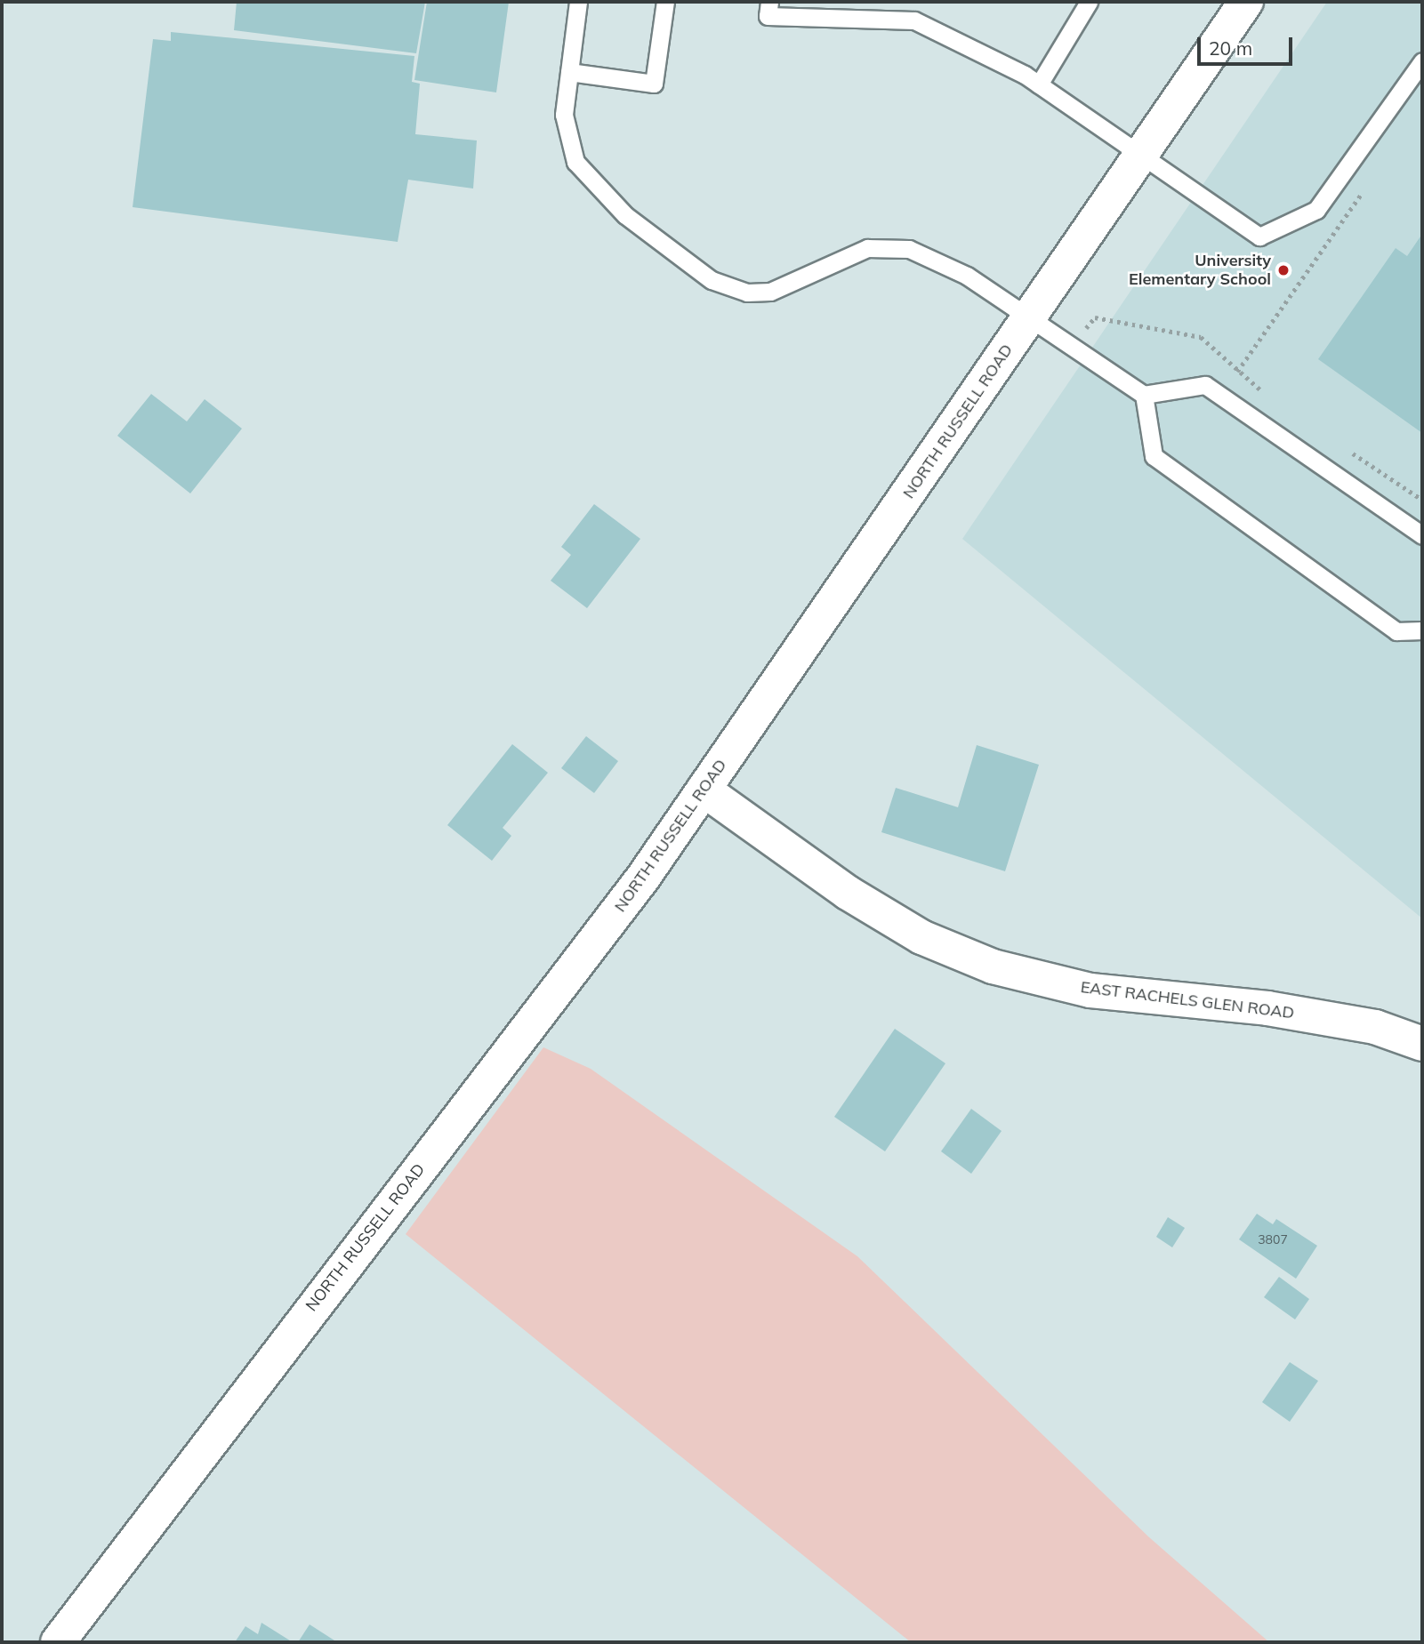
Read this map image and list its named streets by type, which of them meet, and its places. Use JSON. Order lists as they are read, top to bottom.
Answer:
{
  "streets": {
    "street": ["NORTH RUSSELL ROAD", "EAST RACHELS GLEN ROAD"]
  },
  "crossings": [
    ["NORTH RUSSELL ROAD", "EAST RACHELS GLEN ROAD"]
  ],
  "places": ["University Elementary School"],
  "house_numbers": ["3807"],
  "scale_bar": "20 m"
}
